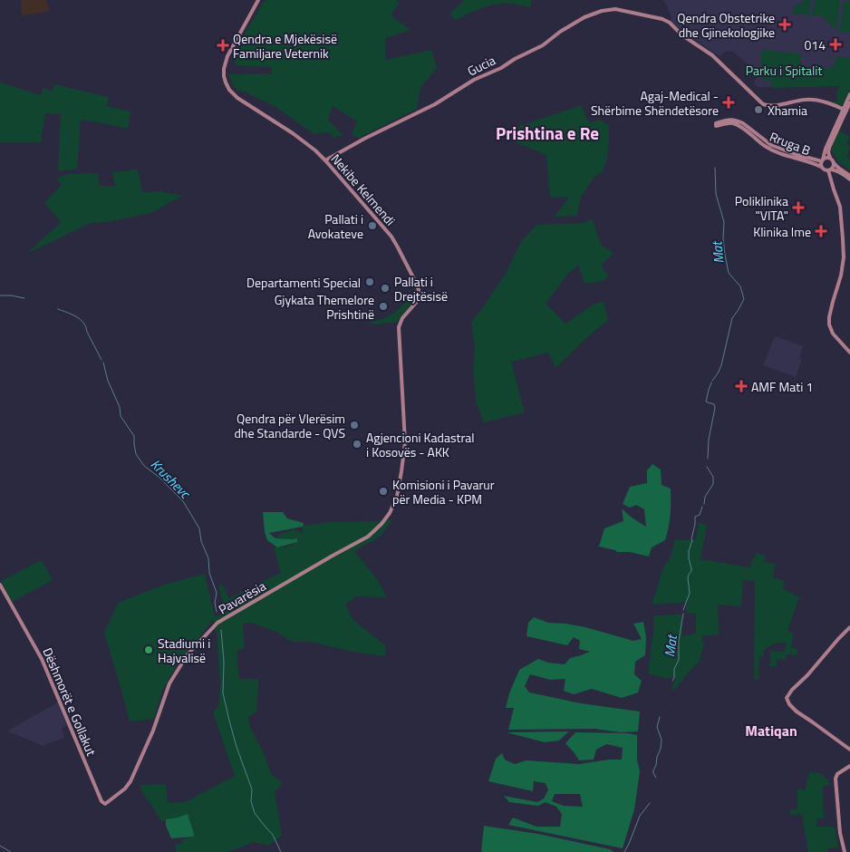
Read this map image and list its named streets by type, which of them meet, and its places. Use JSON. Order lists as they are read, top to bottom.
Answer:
{
  "streets": {
    "street": [
      "Gucia",
      "Rruga B",
      "Nekibe Kelmendi",
      "Pavarësia",
      "Dëshmorët e Gollakut"
    ]
  },
  "crossings": [
    ["Gucia", "Nekibe Kelmendi"],
    ["Nekibe Kelmendi", "Pavarësia"],
    ["Pavarësia", "Dëshmorët e Gollakut"]
  ],
  "districts": ["Prishtina e Re", "Matiqan"],
  "water": ["Mat", "Krushevc"],
  "parks": ["Parku i Spitalit"],
  "places": {
    "health": [
      "Qendra Obstetrike dhe Gjinekologjike",
      "014",
      "Qendra e Mjekësisë Familjare Veternik",
      "Agaj-Medical - Shërbime Shëndetësore",
      "Poliklinika \"VITA\"",
      "Klinika Ime",
      "AMF Mati 1"
    ],
    "other": [
      "Xhamia",
      "Pallati i Avokateve",
      "Departamenti Special",
      "Pallati i Drejtësisë",
      "Gjykata Themelore Prishtinë",
      "Qendra për Vlerësim dhe Standarde - QVS",
      "Agjencioni Kadastral i Kosovës - AKK",
      "Komisioni i Pavarur për Media - KPM",
      "Stadiumi i Hajvalisë"
    ]
  }
}
